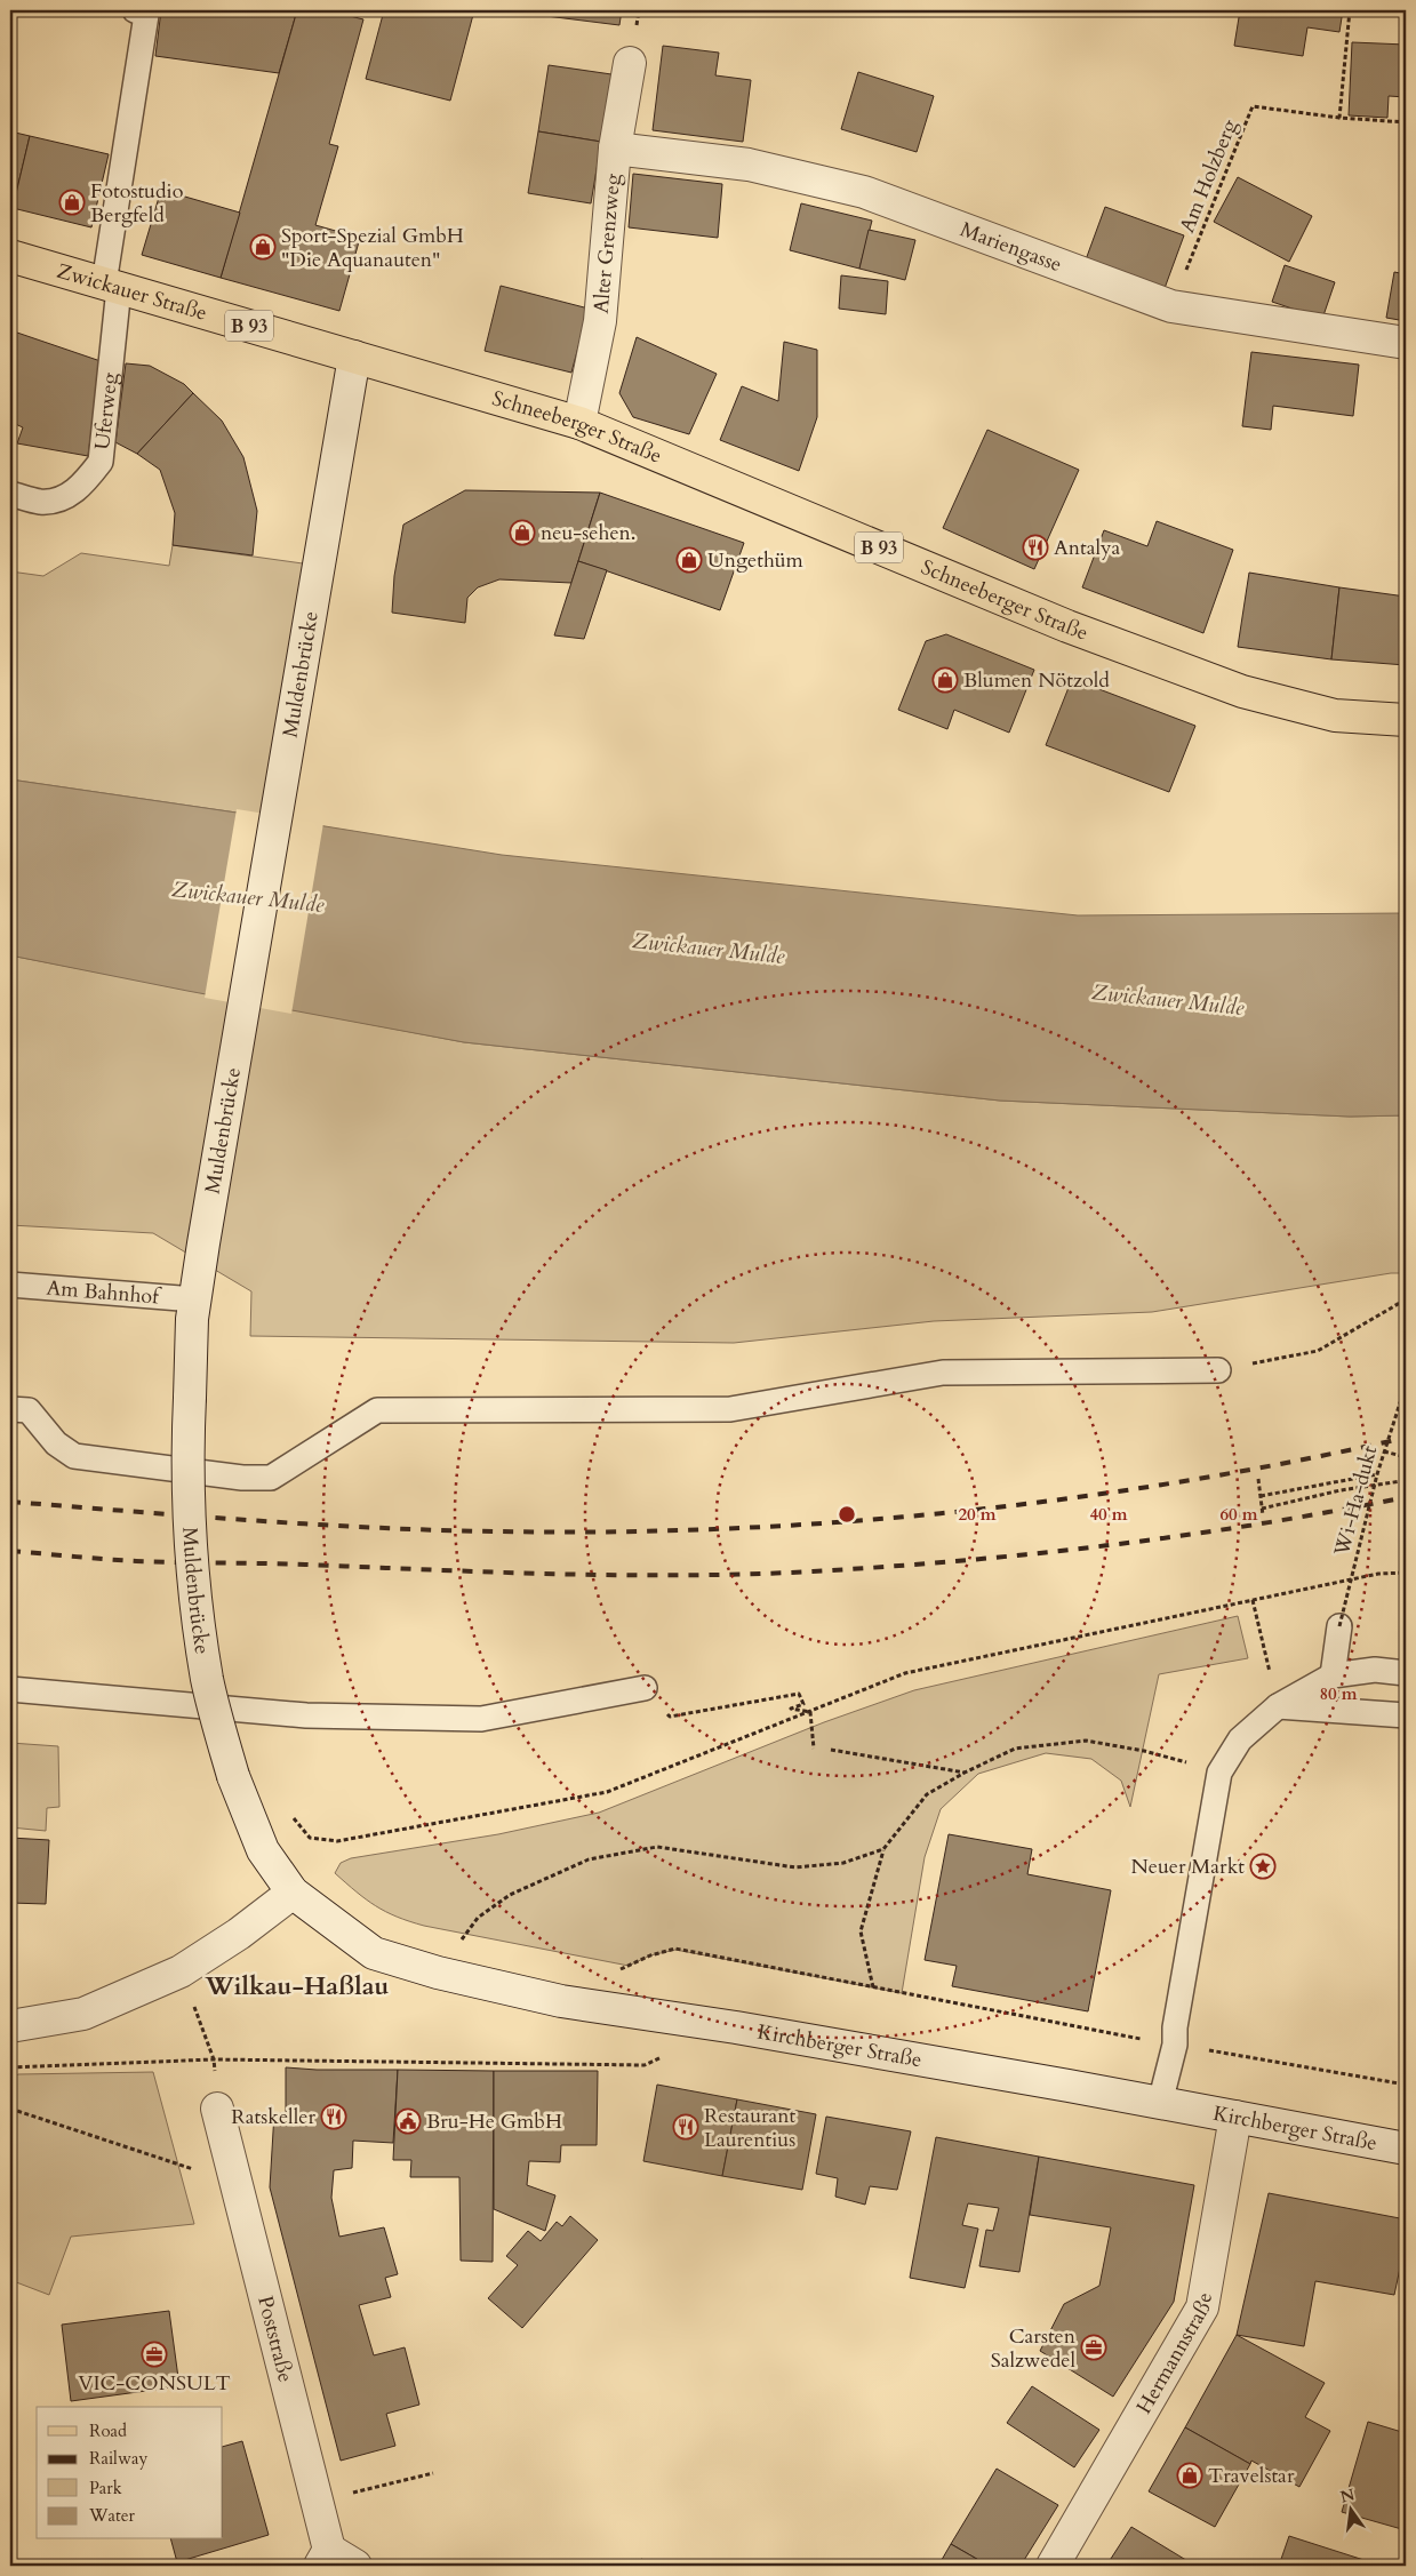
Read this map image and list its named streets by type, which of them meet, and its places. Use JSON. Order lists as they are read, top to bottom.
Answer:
{
  "streets": {
    "main road": [
      "Alter Grenzweg",
      "Mariengasse",
      "Zwickauer Straße",
      "B 93",
      "Schneeberger Straße",
      "Muldenbrücke",
      "Kirchberger Straße",
      "Poststraße",
      "Hermannstraße"
    ],
    "lane": ["Uferweg", "Am Bahnhof"],
    "path": ["Am Holzberg", "Wi-Ha-dukt"]
  },
  "crossings": [
    ["Am Holzberg", "Mariengasse"],
    ["Alter Grenzweg", "Mariengasse"],
    ["Alter Grenzweg", "Schneeberger Straße"],
    ["Zwickauer Straße", "Uferweg"],
    ["Zwickauer Straße", "Schneeberger Straße"],
    ["Zwickauer Straße", "Muldenbrücke"],
    ["Schneeberger Straße", "Muldenbrücke"],
    ["Muldenbrücke", "Am Bahnhof"],
    ["Muldenbrücke", "Kirchberger Straße"],
    ["Kirchberger Straße", "Hermannstraße"]
  ],
  "districts": ["Wilkau-Haßlau"],
  "water": ["Zwickauer Mulde"],
  "places": {
    "shop": [
      "Fotostudio Bergfeld",
      "Sport-Spezial GmbH \"Die Aquanauten\"",
      "neu-sehen.",
      "Ungethüm",
      "Blumen Nötzold",
      "Travelstar"
    ],
    "restaurant": ["Antalya", "Ratskeller", "Restaurant Laurentius"],
    "place": ["Neuer Markt"],
    "public building": ["Bru-He GmbH"],
    "office": ["Carsten Salzwedel", "VIC-CONSULT"]
  },
  "legend": [
    "Road",
    "Railway",
    "Park",
    "Water"
  ],
  "north": "top",
  "rings": [
    "20 m",
    "40 m",
    "60 m",
    "80 m"
  ]
}
